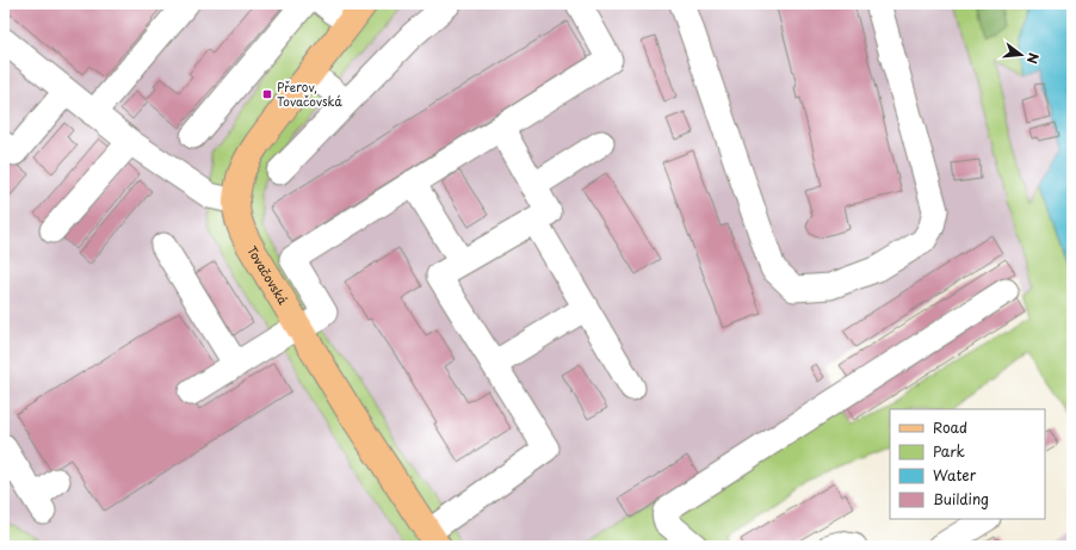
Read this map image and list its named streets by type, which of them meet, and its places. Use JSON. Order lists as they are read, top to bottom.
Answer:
{
  "streets": {
    "main road": ["Tovačovská"]
  },
  "places": {
    "transit": ["Přerov, Tovačovská"]
  },
  "legend": [
    "Road",
    "Park",
    "Water",
    "Building"
  ],
  "north": "right"
}
